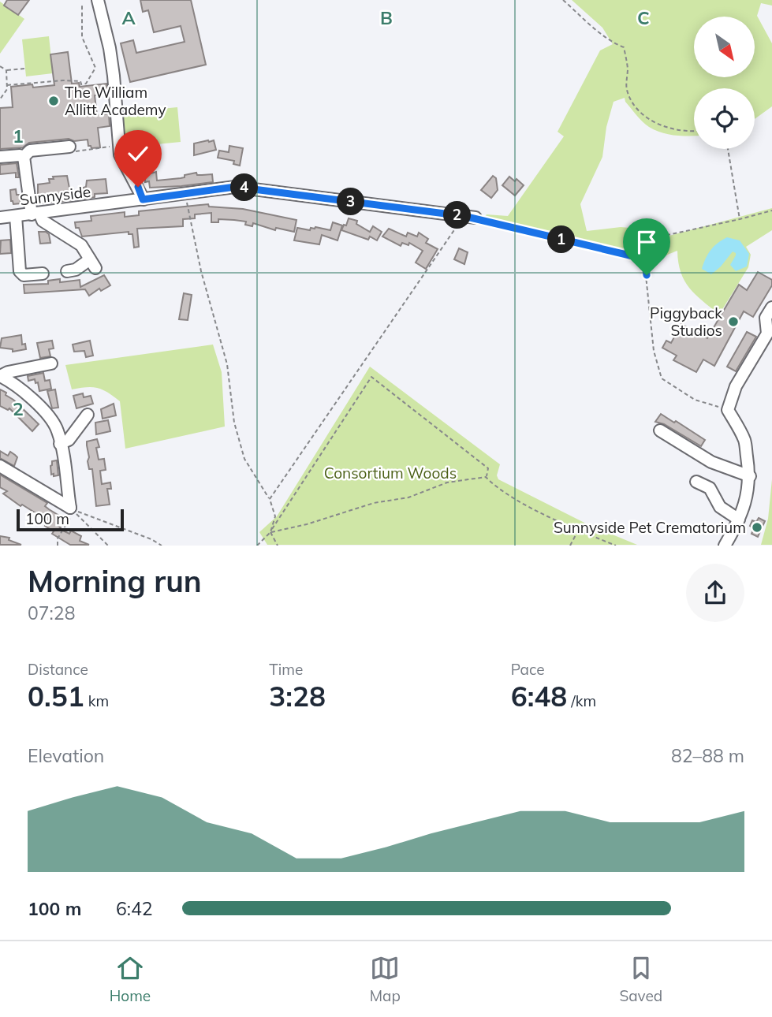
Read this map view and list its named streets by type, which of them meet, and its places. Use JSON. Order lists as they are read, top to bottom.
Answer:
{
  "streets": {
    "street": ["Sunnyside"]
  },
  "parks": ["Consortium Woods"],
  "places": ["The William Allitt Academy", "Piggyback Studios", "Sunnyside Pet Crematorium"],
  "scale_bar": "100 m",
  "north": "bottom right",
  "page": {
    "pins": [
      "4",
      "3",
      "2",
      "1"
    ],
    "scale": "100 m",
    "heading": ["Morning run", "07:28"],
    "stats": [
      ["Distance", "0.51 km"],
      ["Time", "3:28"],
      ["Pace", "6:48 /km"]
    ],
    "chart": ["Elevation", "82–88 m"],
    "list": [
      {
        "name": "100 m",
        "note": "6:42"
      }
    ],
    "tabs": ["Home", "Map", "Saved"]
  },
  "grid": {
    "columns": ["A", "B", "C"],
    "rows": ["1", "2"]
  }
}
